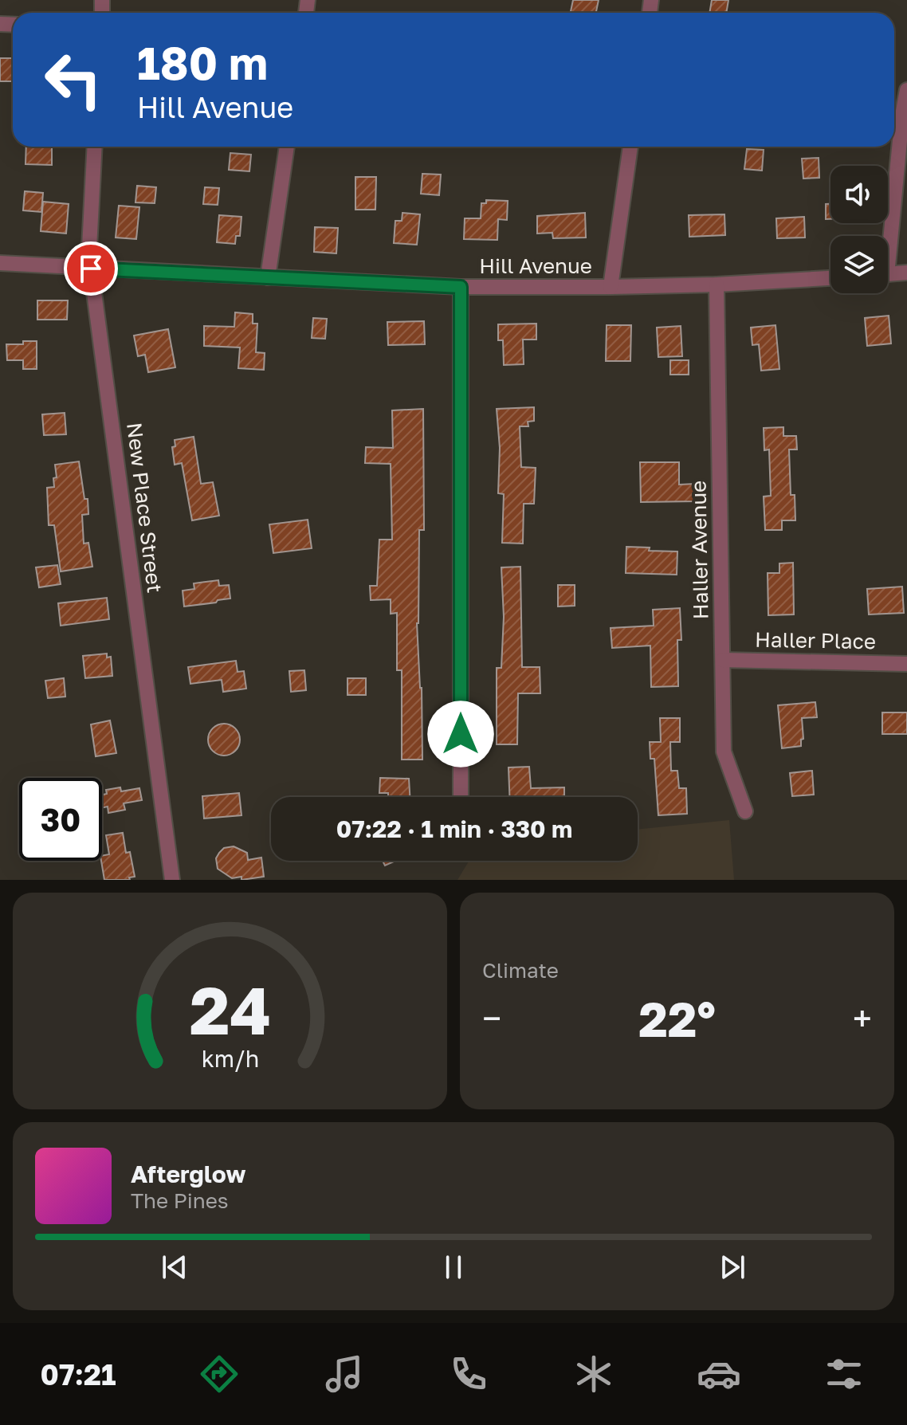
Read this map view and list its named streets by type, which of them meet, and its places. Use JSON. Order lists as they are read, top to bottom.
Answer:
{
  "streets": {
    "street": [
      "Hill Avenue",
      "New Place Street",
      "Haller Avenue",
      "Haller Place"
    ]
  },
  "crossings": [
    ["Hill Avenue", "New Place Street"],
    ["Hill Avenue", "Haller Avenue"],
    ["Haller Avenue", "Haller Place"]
  ],
  "page": {
    "turn": ["180 m", "Hill Avenue"],
    "limit": "30",
    "trip": "07:22 · 1 min · 330 m",
    "tile": "Climate",
    "heat": ["−", "22°", "+"],
    "song": ["Afterglow", "The Pines"],
    "tabs": "07:21",
    "gauge": ["24", "km/h"]
  }
}
